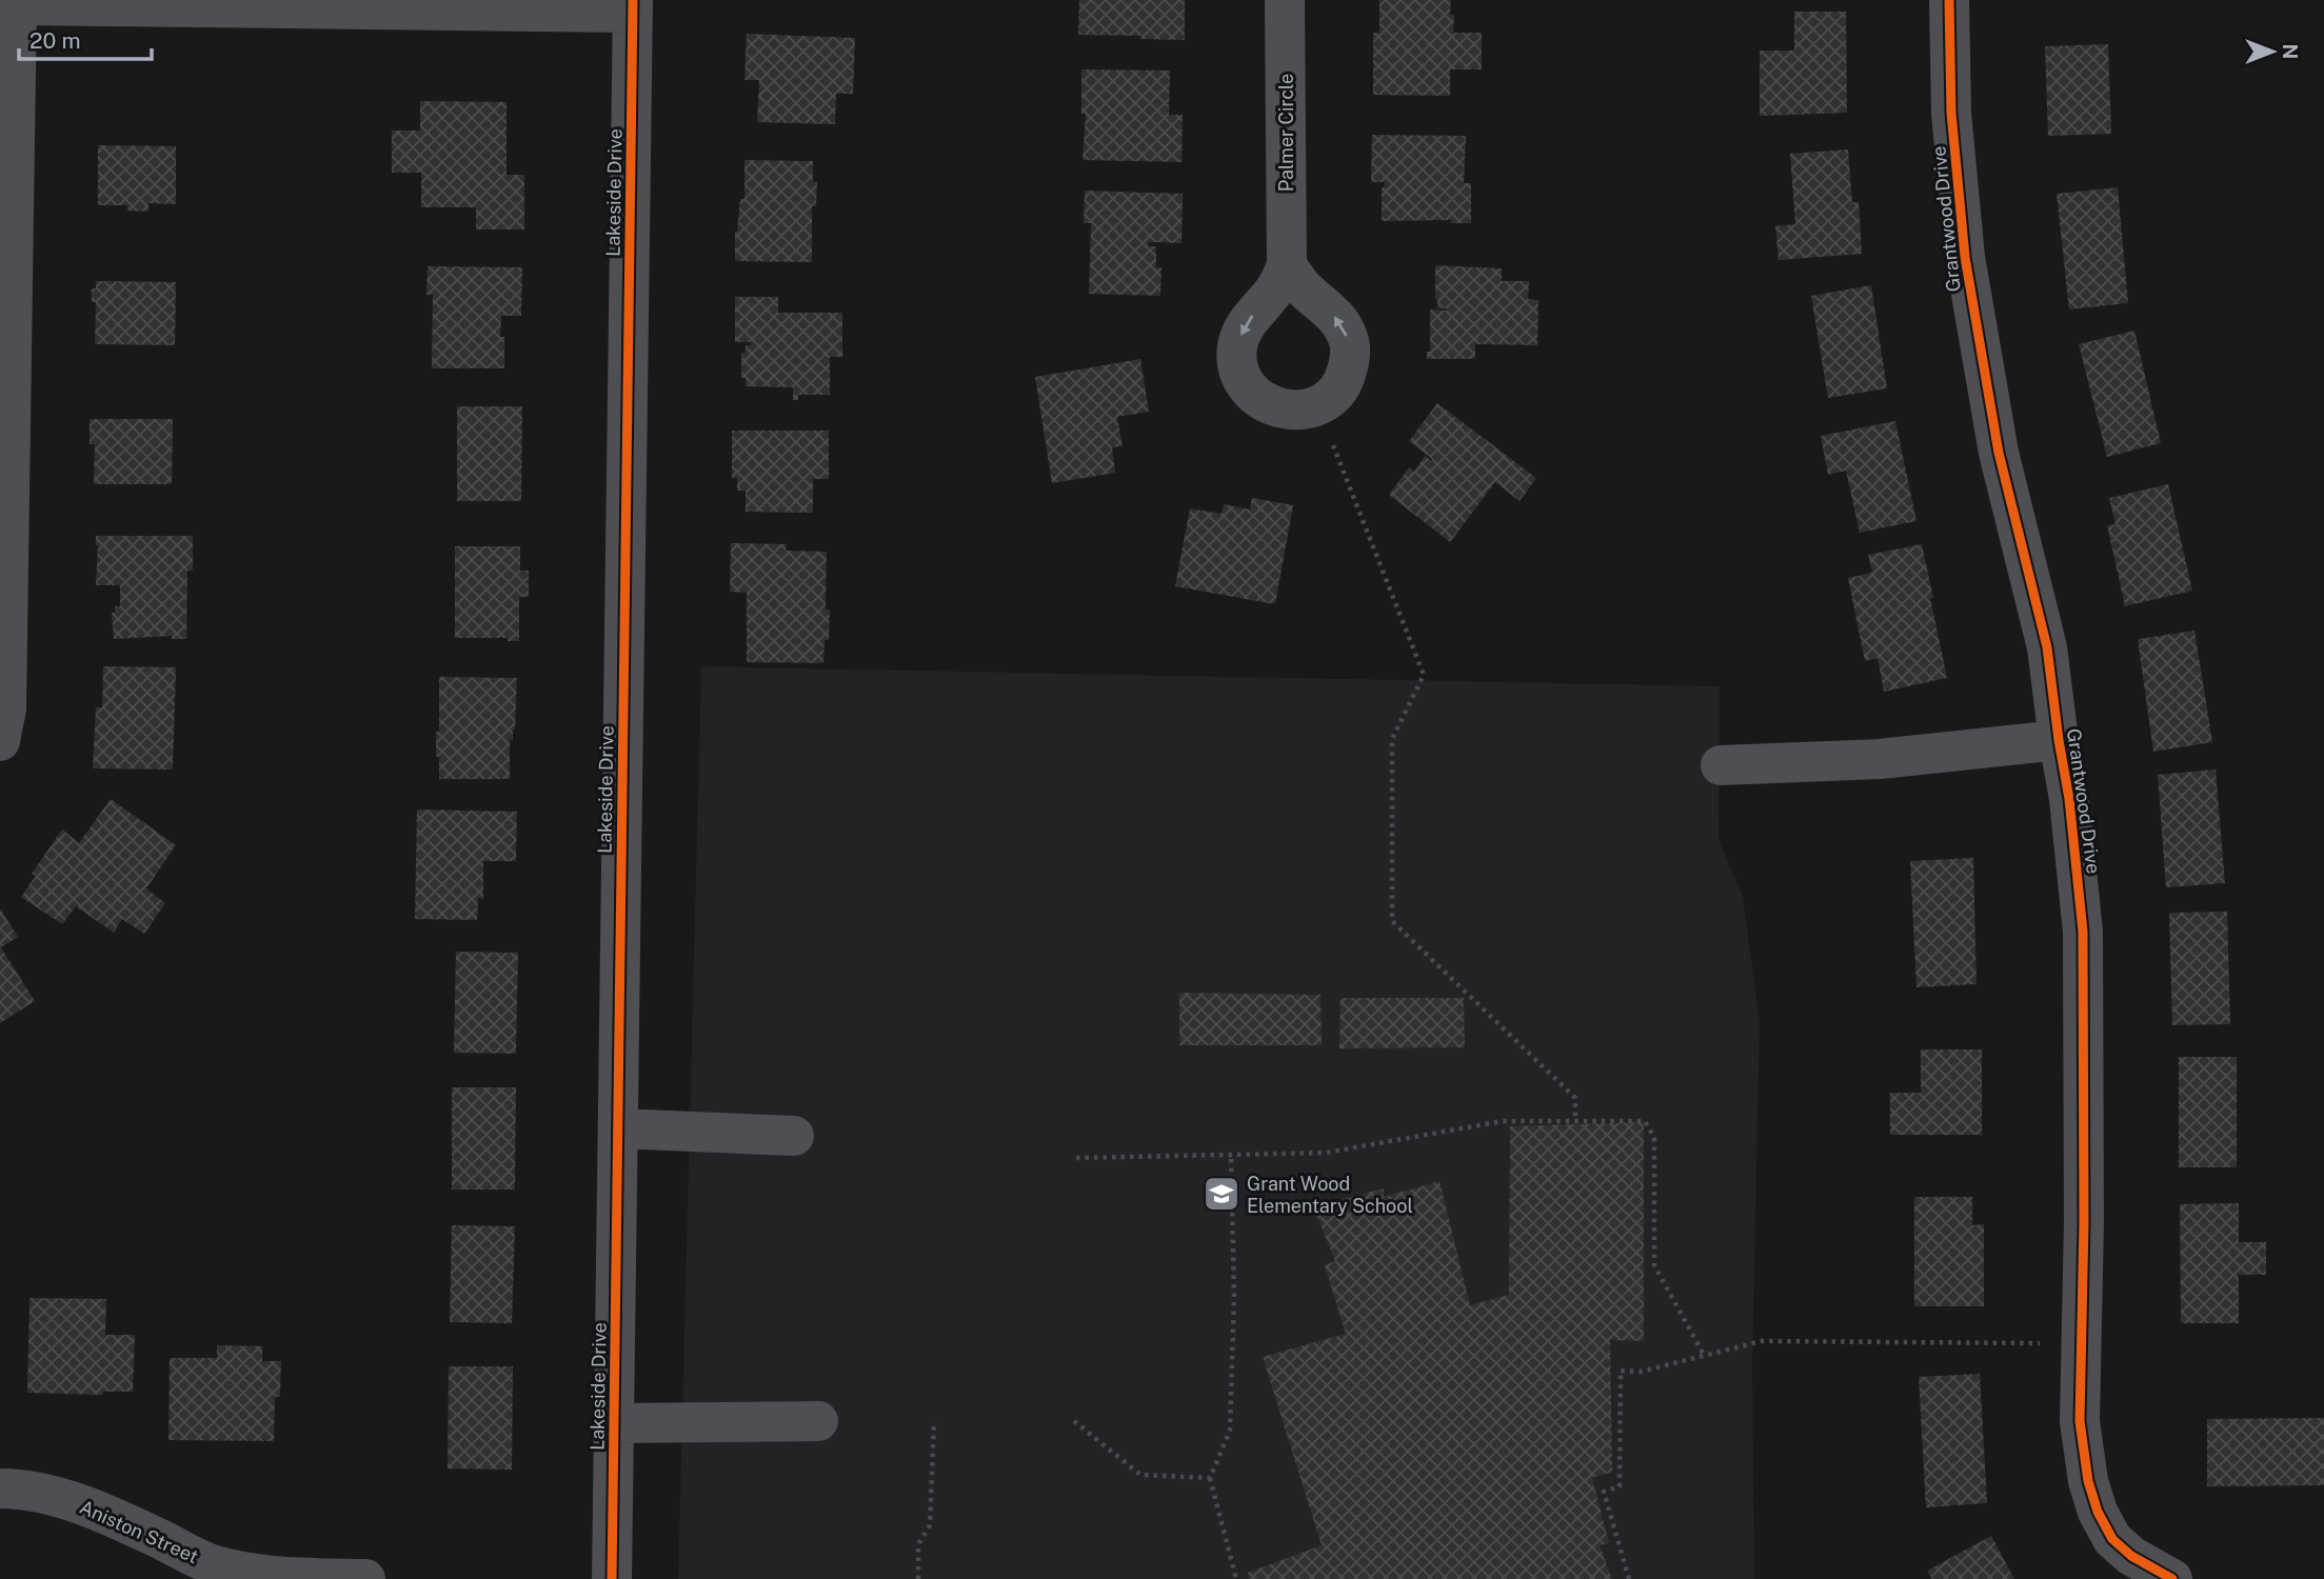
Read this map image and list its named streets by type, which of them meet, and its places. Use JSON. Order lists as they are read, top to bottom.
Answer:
{
  "streets": {
    "street": [
      "Palmer Circle",
      "Lakeside Drive",
      "Grantwood Drive",
      "Aniston Street"
    ]
  },
  "places": {
    "school or university": ["Grant Wood Elementary School"]
  },
  "scale_bar": "20 m",
  "north": "right"
}
